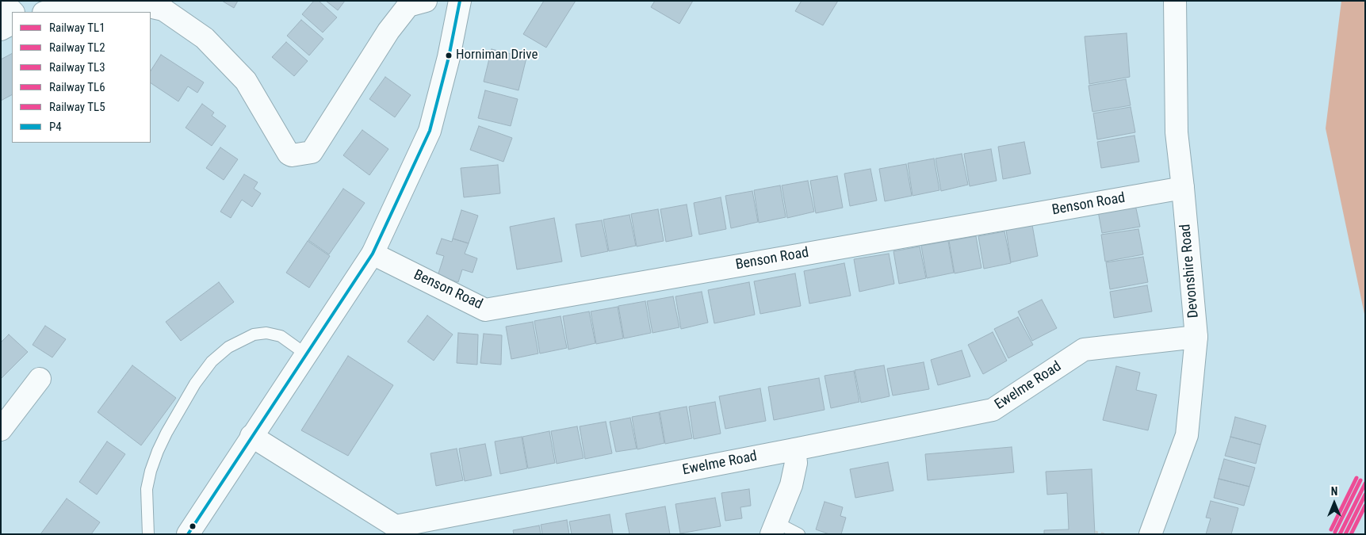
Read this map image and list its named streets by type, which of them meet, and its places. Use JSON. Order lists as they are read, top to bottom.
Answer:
{
  "streets": {
    "street": ["Benson Road", "Devonshire Road", "Ewelme Road"]
  },
  "crossings": [
    ["Benson Road", "Devonshire Road"],
    ["Devonshire Road", "Ewelme Road"]
  ],
  "places": ["Horniman Drive"],
  "lines": [
    "transit line P4",
    "rail line TL5",
    "rail line TL3",
    "rail line TL1",
    "rail line TL2",
    "rail line TL6"
  ],
  "legend": [
    "Railway TL1",
    "Railway TL2",
    "Railway TL3",
    "Railway TL6",
    "Railway TL5",
    "P4"
  ],
  "north": "top"
}
